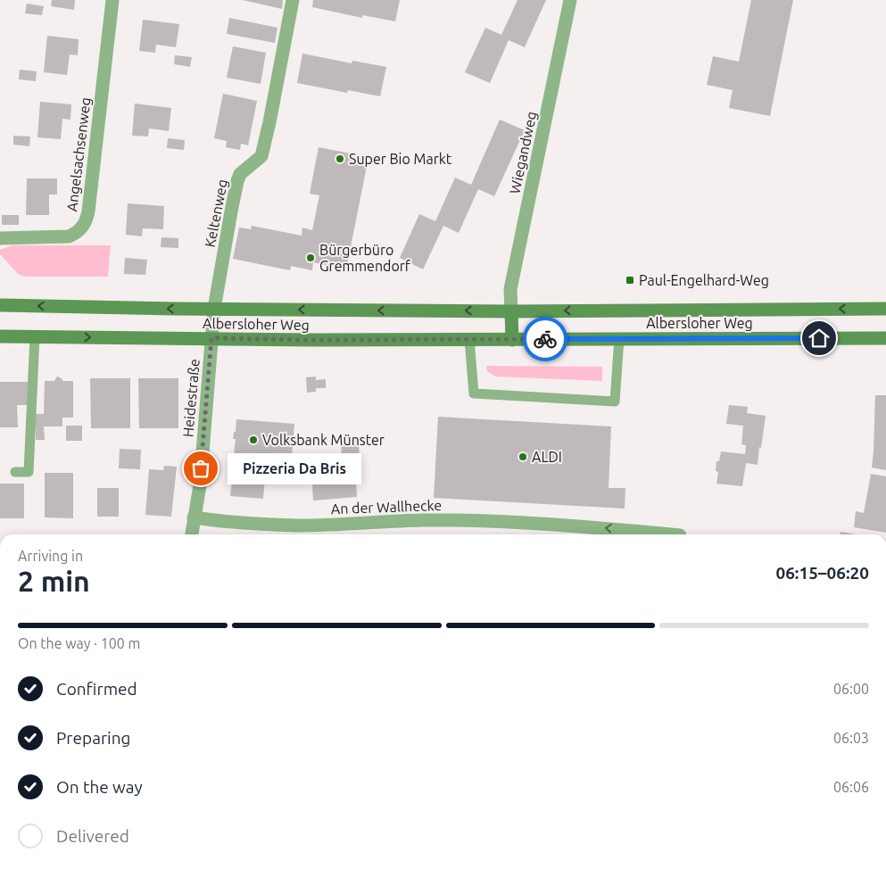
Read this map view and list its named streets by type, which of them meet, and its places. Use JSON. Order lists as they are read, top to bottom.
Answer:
{
  "streets": {
    "main road": ["Albersloher Weg"],
    "street": [
      "Wiegandweg",
      "Angelsachsenweg",
      "Keltenweg",
      "Heidestraße",
      "An der Wallhecke"
    ]
  },
  "crossings": [
    ["Wiegandweg", "Albersloher Weg"],
    ["Keltenweg", "Albersloher Weg"],
    ["Keltenweg", "Heidestraße"],
    ["Albersloher Weg", "Heidestraße"],
    ["Heidestraße", "An der Wallhecke"]
  ],
  "places": {
    "other": [
      "Super Bio Markt",
      "Bürgerbüro Gremmendorf",
      "Volksbank Münster",
      "ALDI",
      "Pizzeria Da Bris"
    ],
    "transit": ["Paul-Engelhard-Weg"]
  },
  "page": {
    "bubble": "Pizzeria Da Bris",
    "heading": ["2 min", "Arriving in", "06:15–06:20"],
    "bar": "On the way · 100 m",
    "list": [
      ["Confirmed", "06:00"],
      ["Preparing", "06:03"],
      ["On the way", "06:06"],
      "Delivered"
    ]
  }
}
